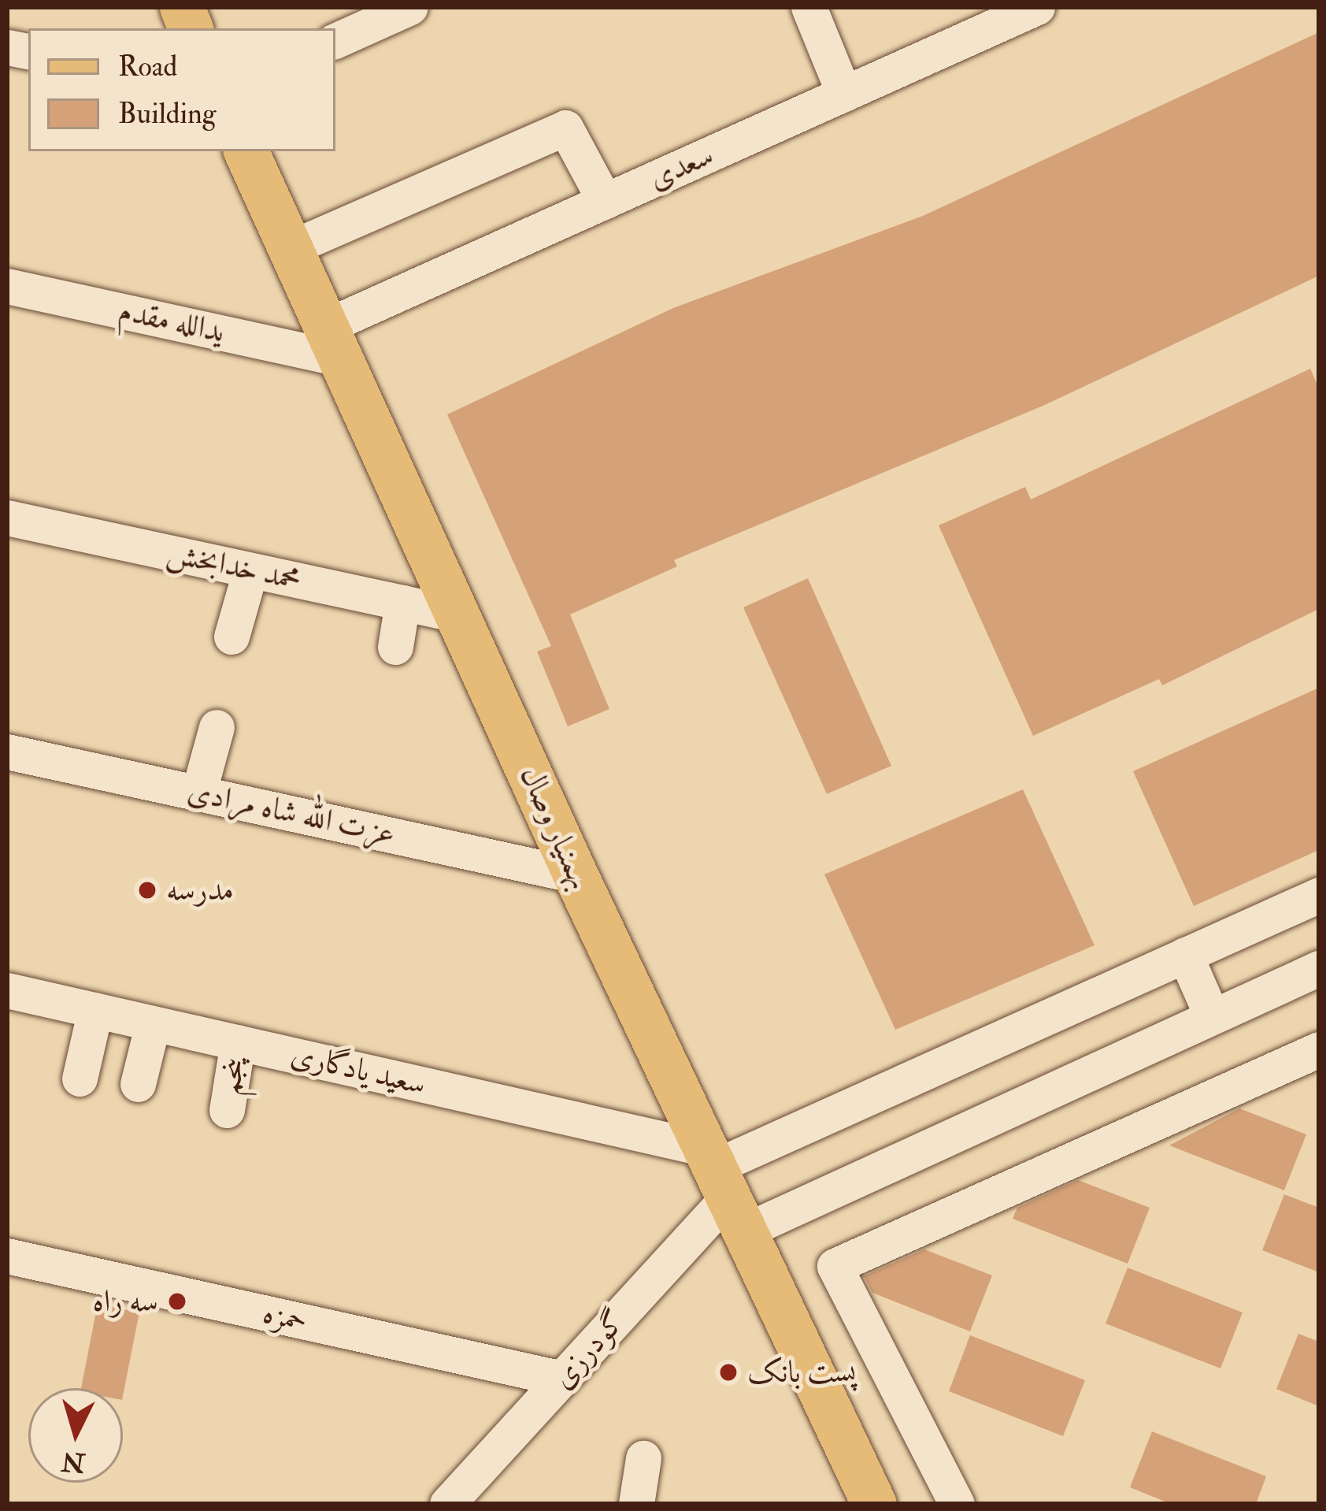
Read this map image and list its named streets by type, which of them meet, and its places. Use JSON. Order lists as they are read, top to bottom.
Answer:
{
  "streets": {
    "main road": ["بهمنیار وصال"],
    "street": [
      "سعدی",
      "یدالله مقدم",
      "محمد خدابخش",
      "عزت الله شاه مرادی",
      "سعید یادگاری",
      "پنجم",
      "حمزه",
      "گودرزی"
    ]
  },
  "crossings": [
    ["سعدی", "یدالله مقدم"],
    ["سعدی", "بهمنیار وصال"],
    ["یدالله مقدم", "بهمنیار وصال"],
    ["محمد خدابخش", "بهمنیار وصال"],
    ["عزت الله شاه مرادی", "بهمنیار وصال"],
    ["بهمنیار وصال", "سعید یادگاری"],
    ["بهمنیار وصال", "گودرزی"],
    ["سعید یادگاری", "پنجم"],
    ["سعید یادگاری", "گودرزی"],
    ["حمزه", "گودرزی"]
  ],
  "places": ["مدرسه", "سه راه", "پست بانک"],
  "legend": ["Road", "Building"],
  "north": "bottom"
}
